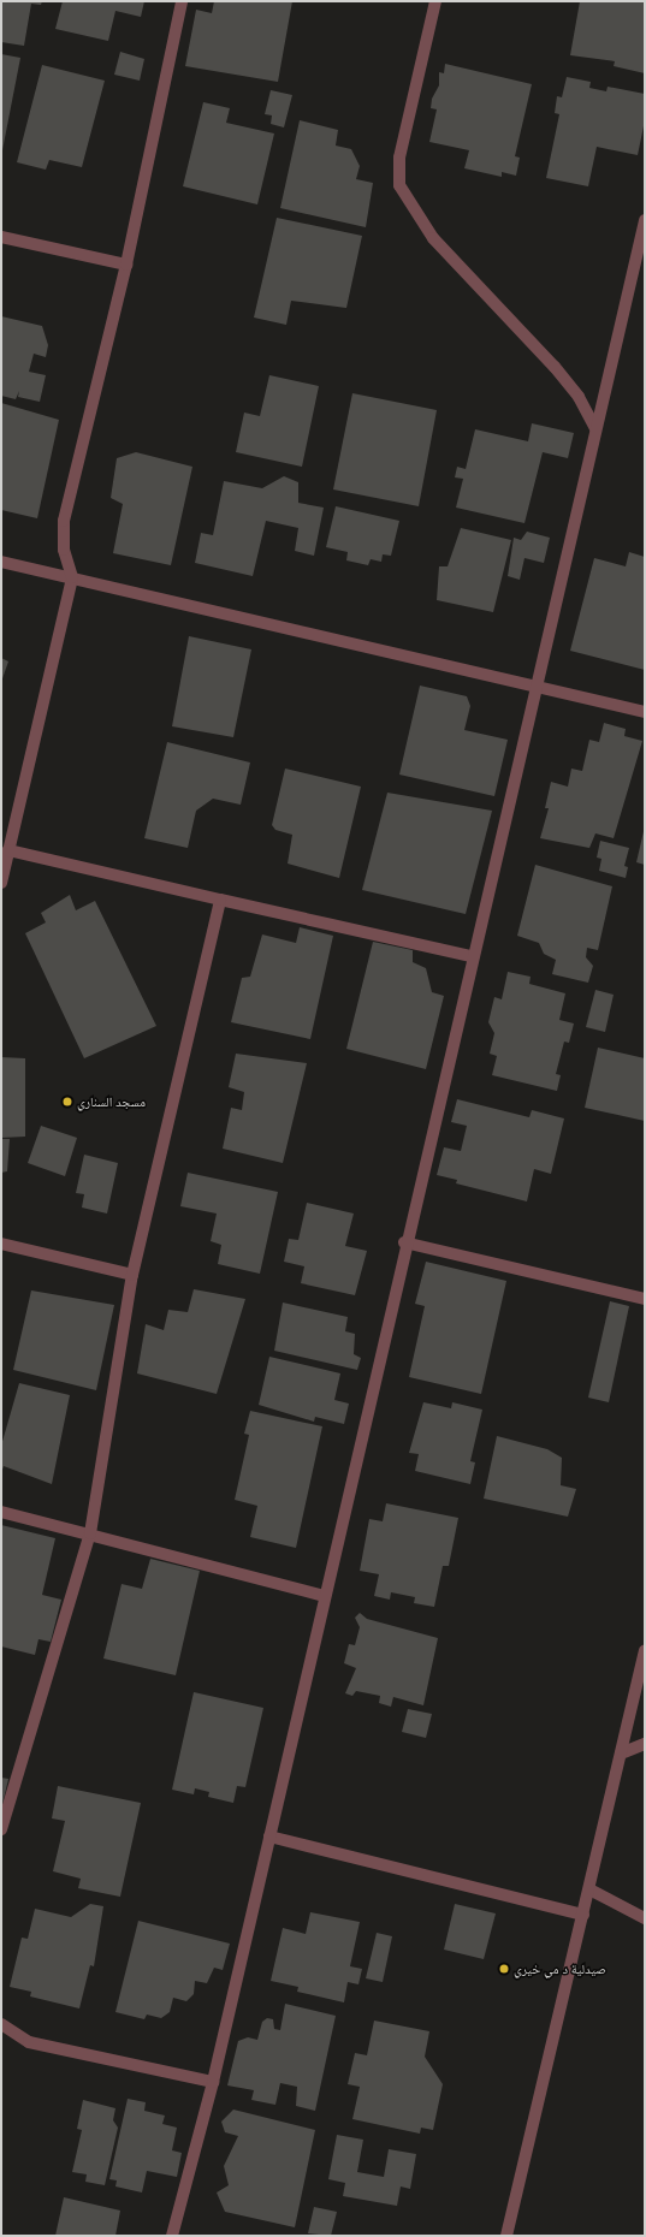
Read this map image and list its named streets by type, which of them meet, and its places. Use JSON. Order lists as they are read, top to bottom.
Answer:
{
  "places": ["مسجد السناري", "صيدلية د مي خيري"]
}
